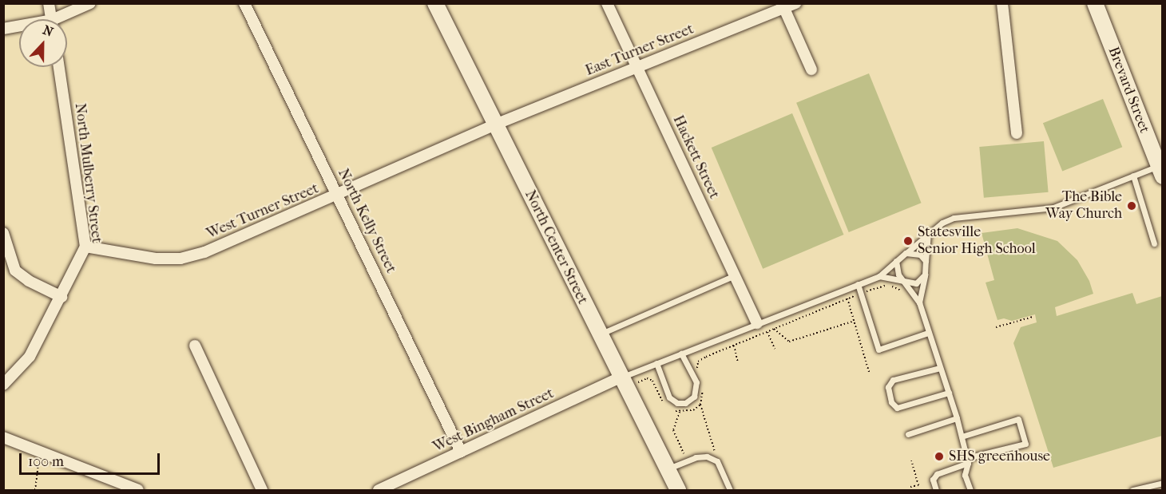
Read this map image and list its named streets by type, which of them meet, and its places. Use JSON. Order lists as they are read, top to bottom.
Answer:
{
  "streets": {
    "main road": ["Brevard Street", "North Center Street"],
    "street": [
      "East Turner Street",
      "Hackett Street",
      "North Mulberry Street",
      "West Turner Street",
      "North Kelly Street",
      "West Bingham Street"
    ]
  },
  "crossings": [
    ["East Turner Street", "Hackett Street"],
    ["East Turner Street", "West Turner Street"],
    ["East Turner Street", "North Center Street"],
    ["North Mulberry Street", "West Turner Street"],
    ["West Turner Street", "North Kelly Street"],
    ["West Turner Street", "North Center Street"],
    ["North Kelly Street", "West Bingham Street"],
    ["North Center Street", "West Bingham Street"]
  ],
  "places": ["The Bible Way Church", "Statesville Senior High School", "SHS greenhouse"],
  "scale_bar": "100 m",
  "north": "top"
}
